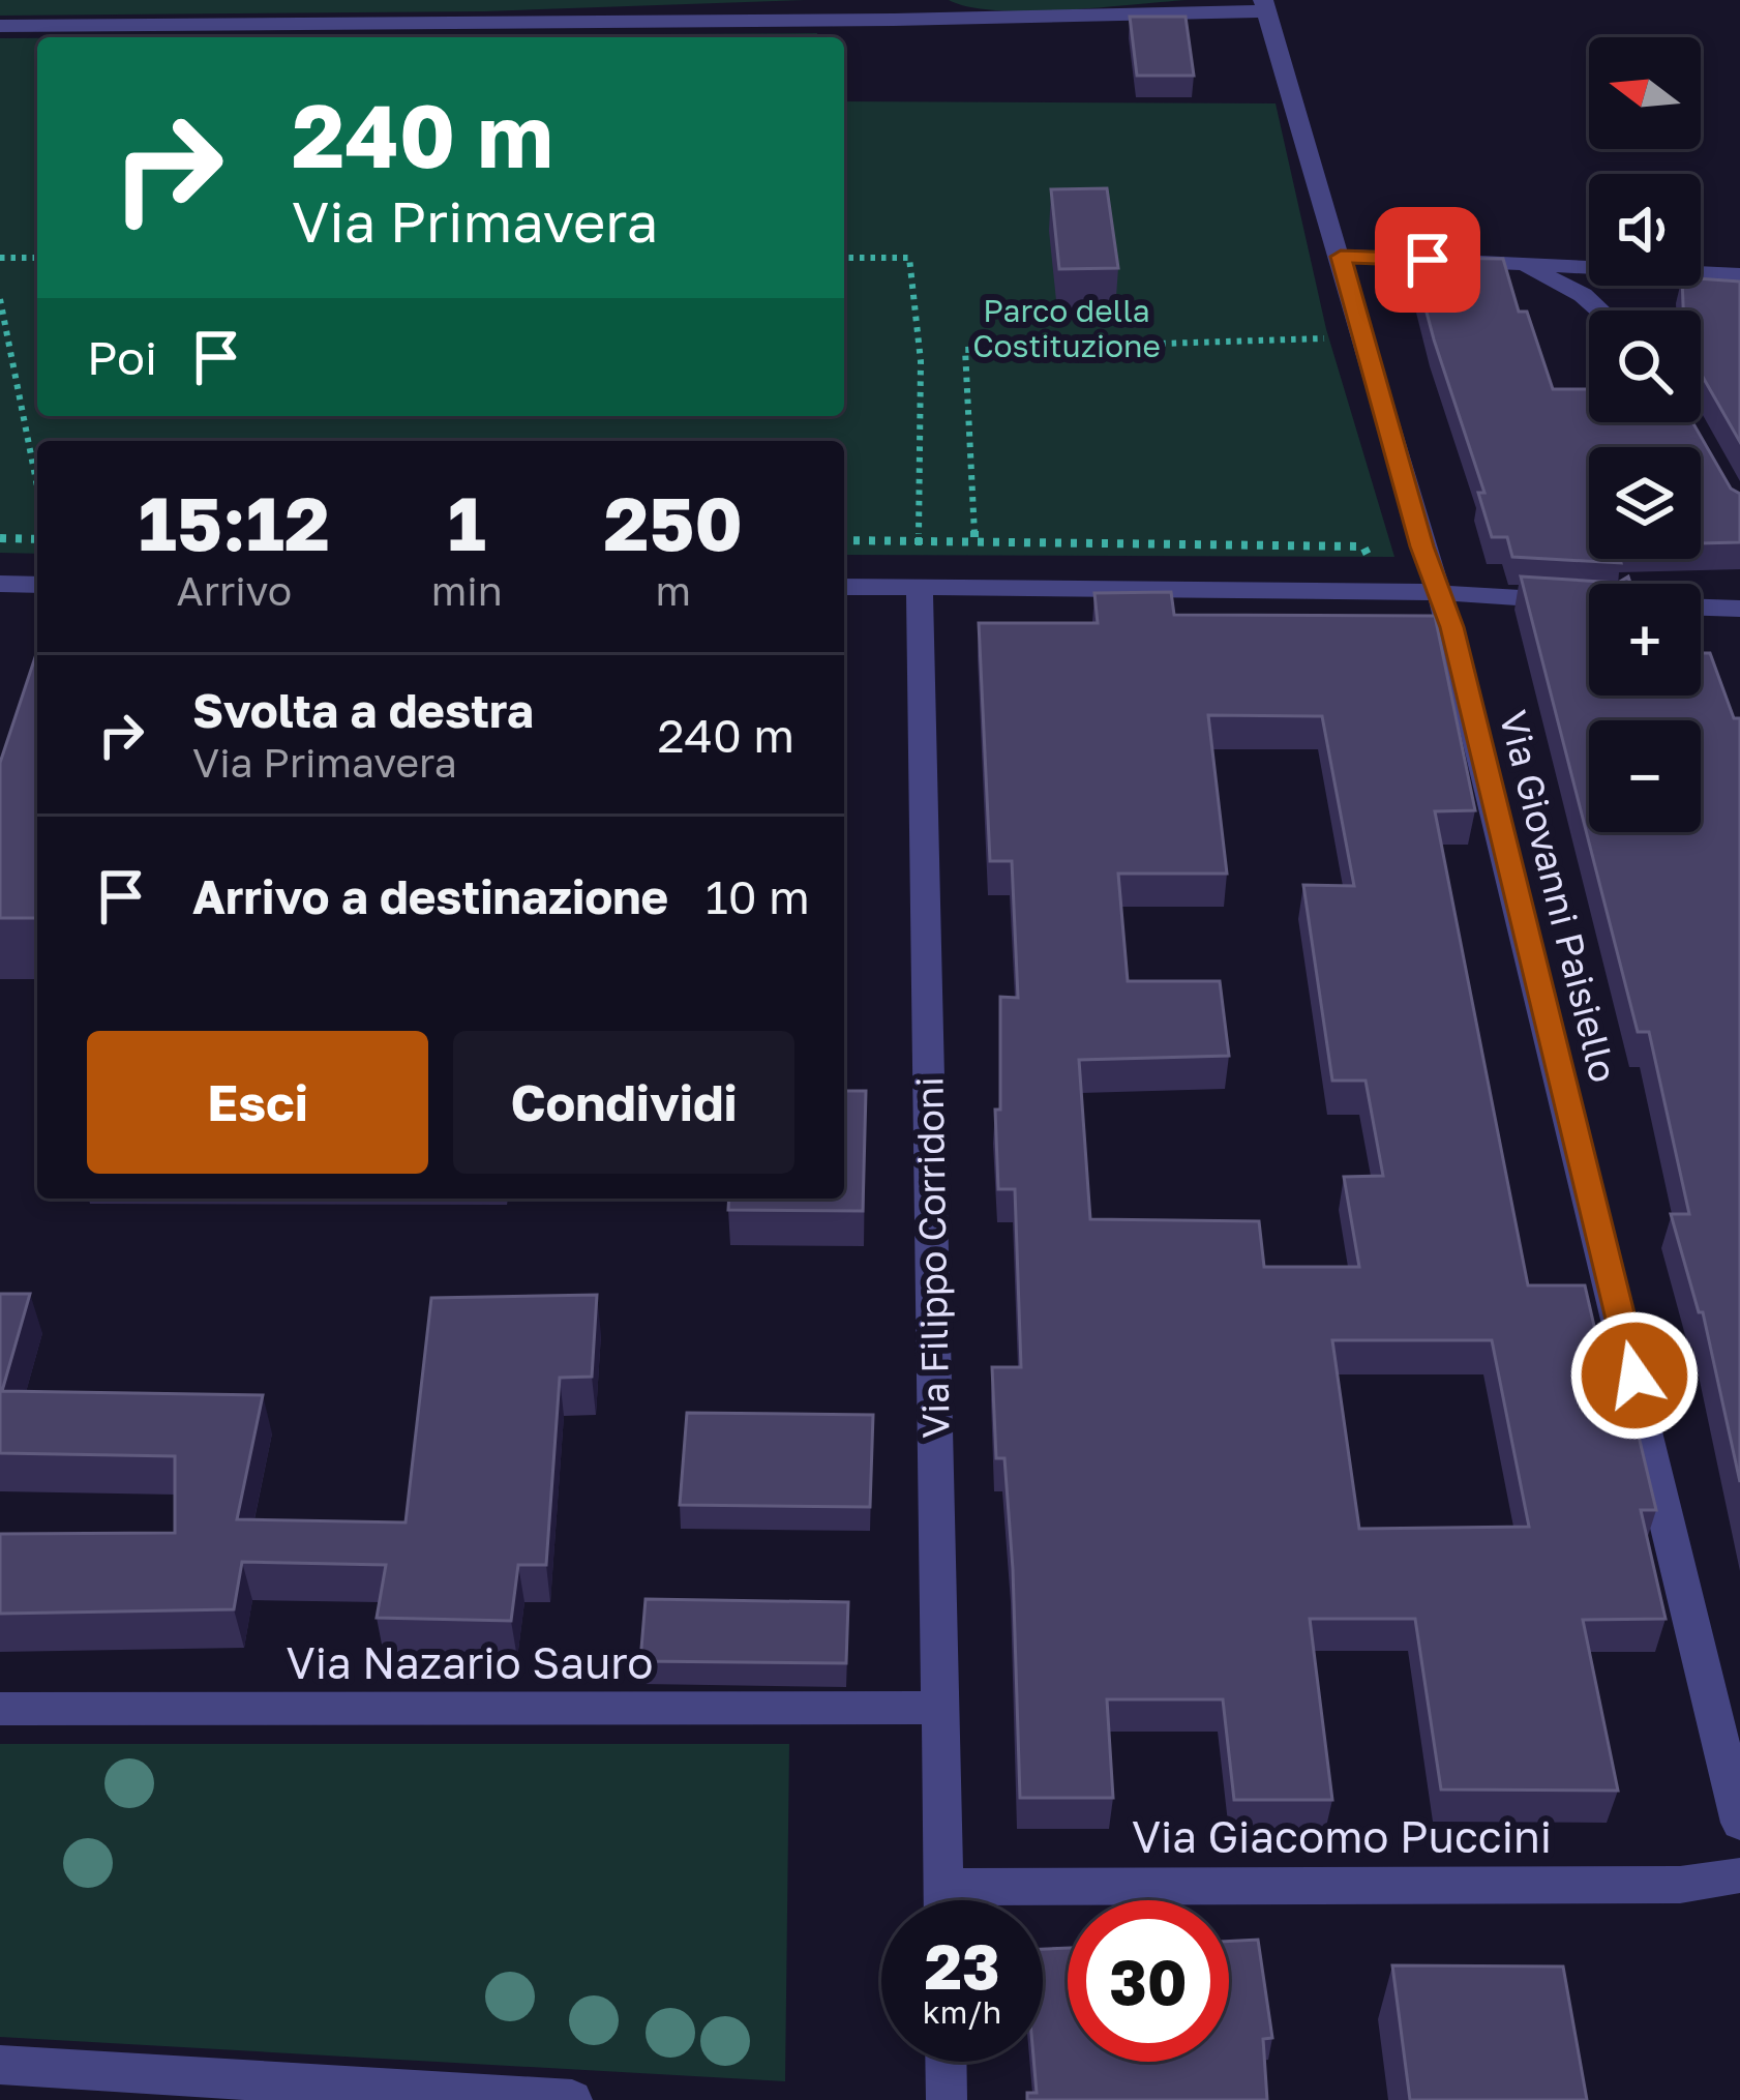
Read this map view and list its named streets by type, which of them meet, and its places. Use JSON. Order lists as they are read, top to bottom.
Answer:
{
  "streets": {
    "street": [
      "Via Giovanni Paisiello",
      "Via Filippo Corridoni",
      "Via Nazario Sauro",
      "Via Giacomo Puccini"
    ]
  },
  "crossings": [
    ["Via Filippo Corridoni", "Via Nazario Sauro"],
    ["Via Filippo Corridoni", "Via Giacomo Puccini"]
  ],
  "parks": ["Parco della Costituzione"],
  "north": "left",
  "page": {
    "map_buttons": ["+", "−"],
    "turn": ["240 m", "Via Primavera"],
    "then": "Poi",
    "eta": [
      "15:12",
      "Arrivo",
      "1",
      "min",
      "250",
      "m"
    ],
    "list": [
      {
        "name": "Svolta a destra",
        "note": "Via Primavera",
        "value": "240 m"
      },
      {
        "name": "Arrivo a destinazione",
        "value": "10 m"
      }
    ],
    "buttons": ["Esci", "Condividi"],
    "speed": "23 km/h",
    "limit": "30"
  }
}
